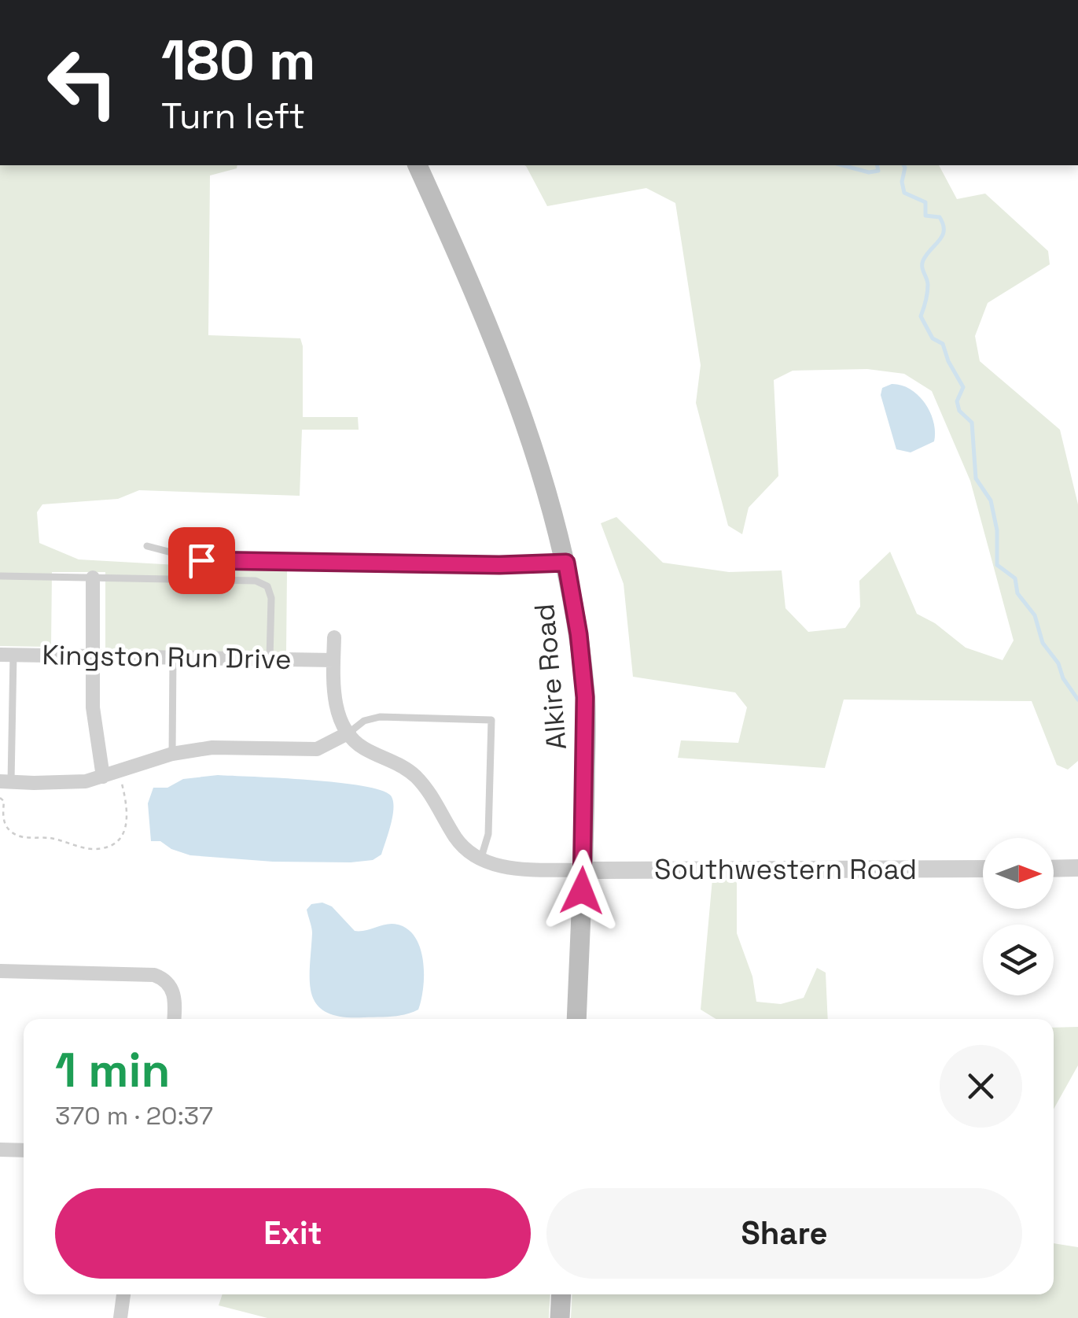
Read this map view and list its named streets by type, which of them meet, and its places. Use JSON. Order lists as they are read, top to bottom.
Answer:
{
  "streets": {
    "main road": ["Alkire Road"],
    "street": ["Kingston Run Drive", "Southwestern Road"]
  },
  "crossings": [
    ["Alkire Road", "Southwestern Road"]
  ],
  "north": "right",
  "page": {
    "turn": ["180 m", "Turn left"],
    "heading": ["1 min", "370 m · 20:37"],
    "buttons": ["Exit", "Share"]
  }
}
